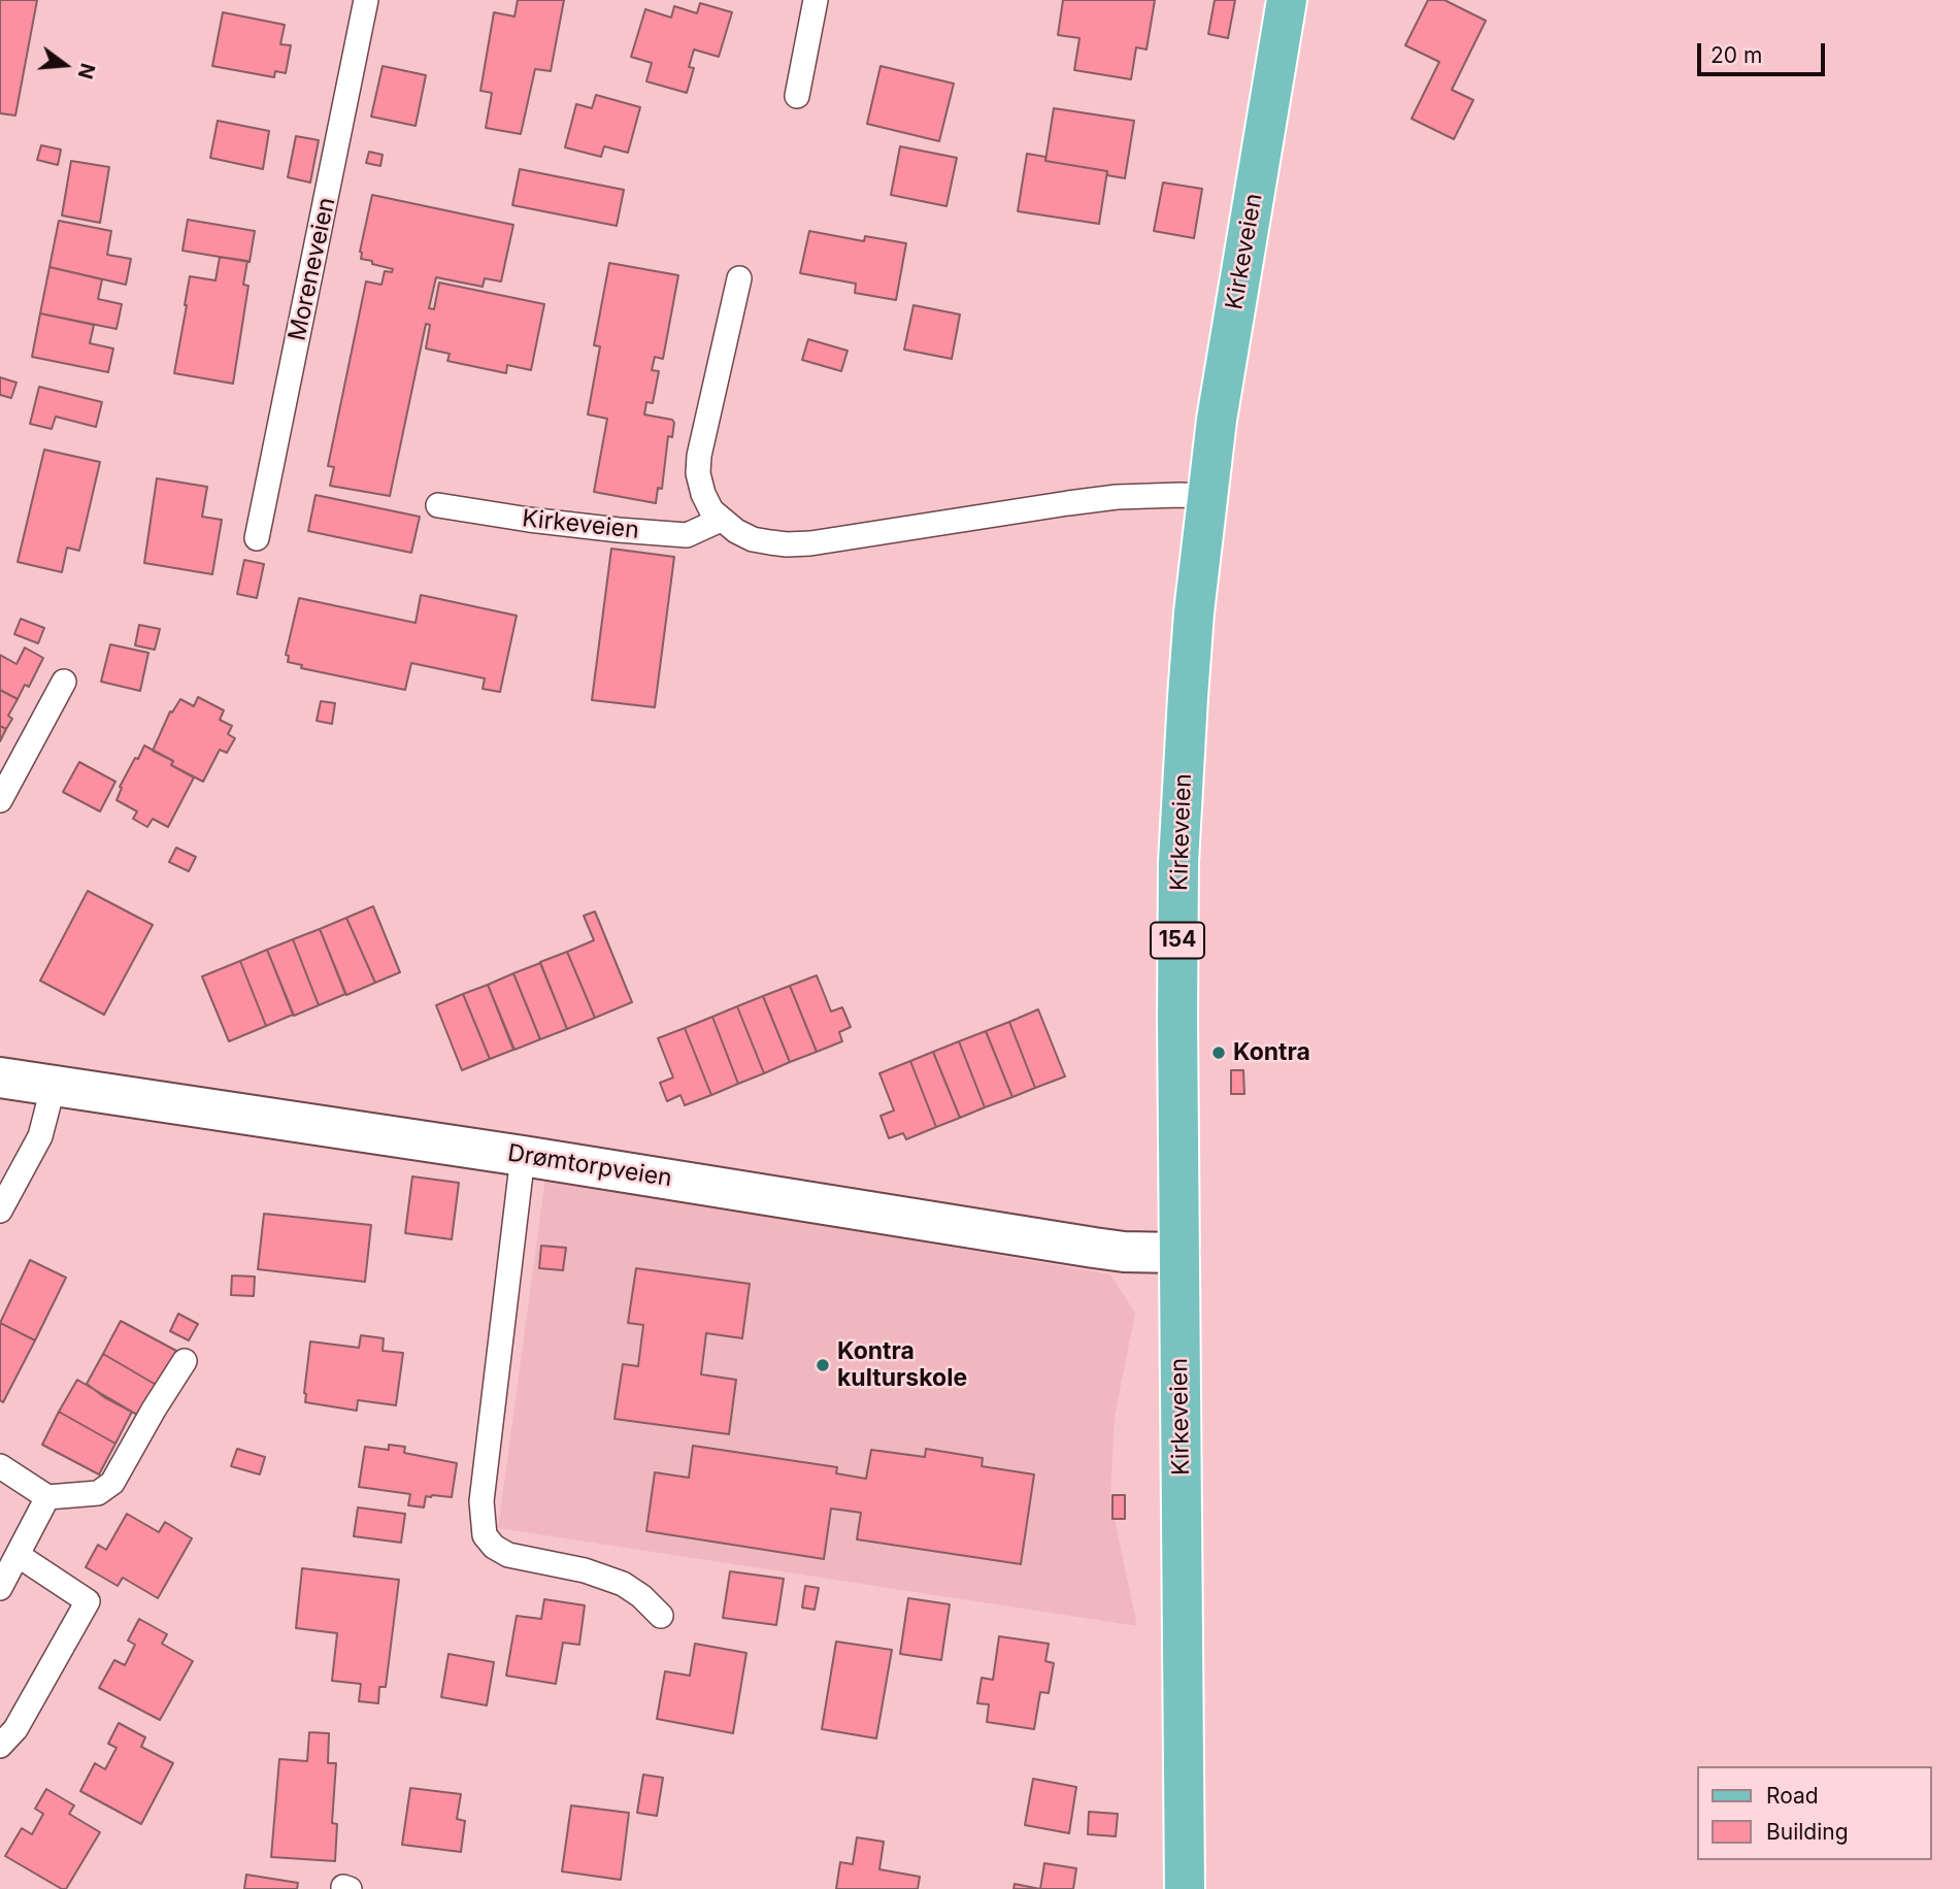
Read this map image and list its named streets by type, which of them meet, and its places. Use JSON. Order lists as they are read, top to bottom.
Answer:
{
  "streets": {
    "main road": ["Kirkeveien", "154"],
    "street": ["Drømtorpveien"],
    "lane": ["Moreneveien"]
  },
  "crossings": [
    ["Kirkeveien", "Drømtorpveien"]
  ],
  "places": ["Kontra", "Kontra kulturskole"],
  "legend": ["Road", "Building"],
  "scale_bar": "20 m",
  "north": "right"
}
